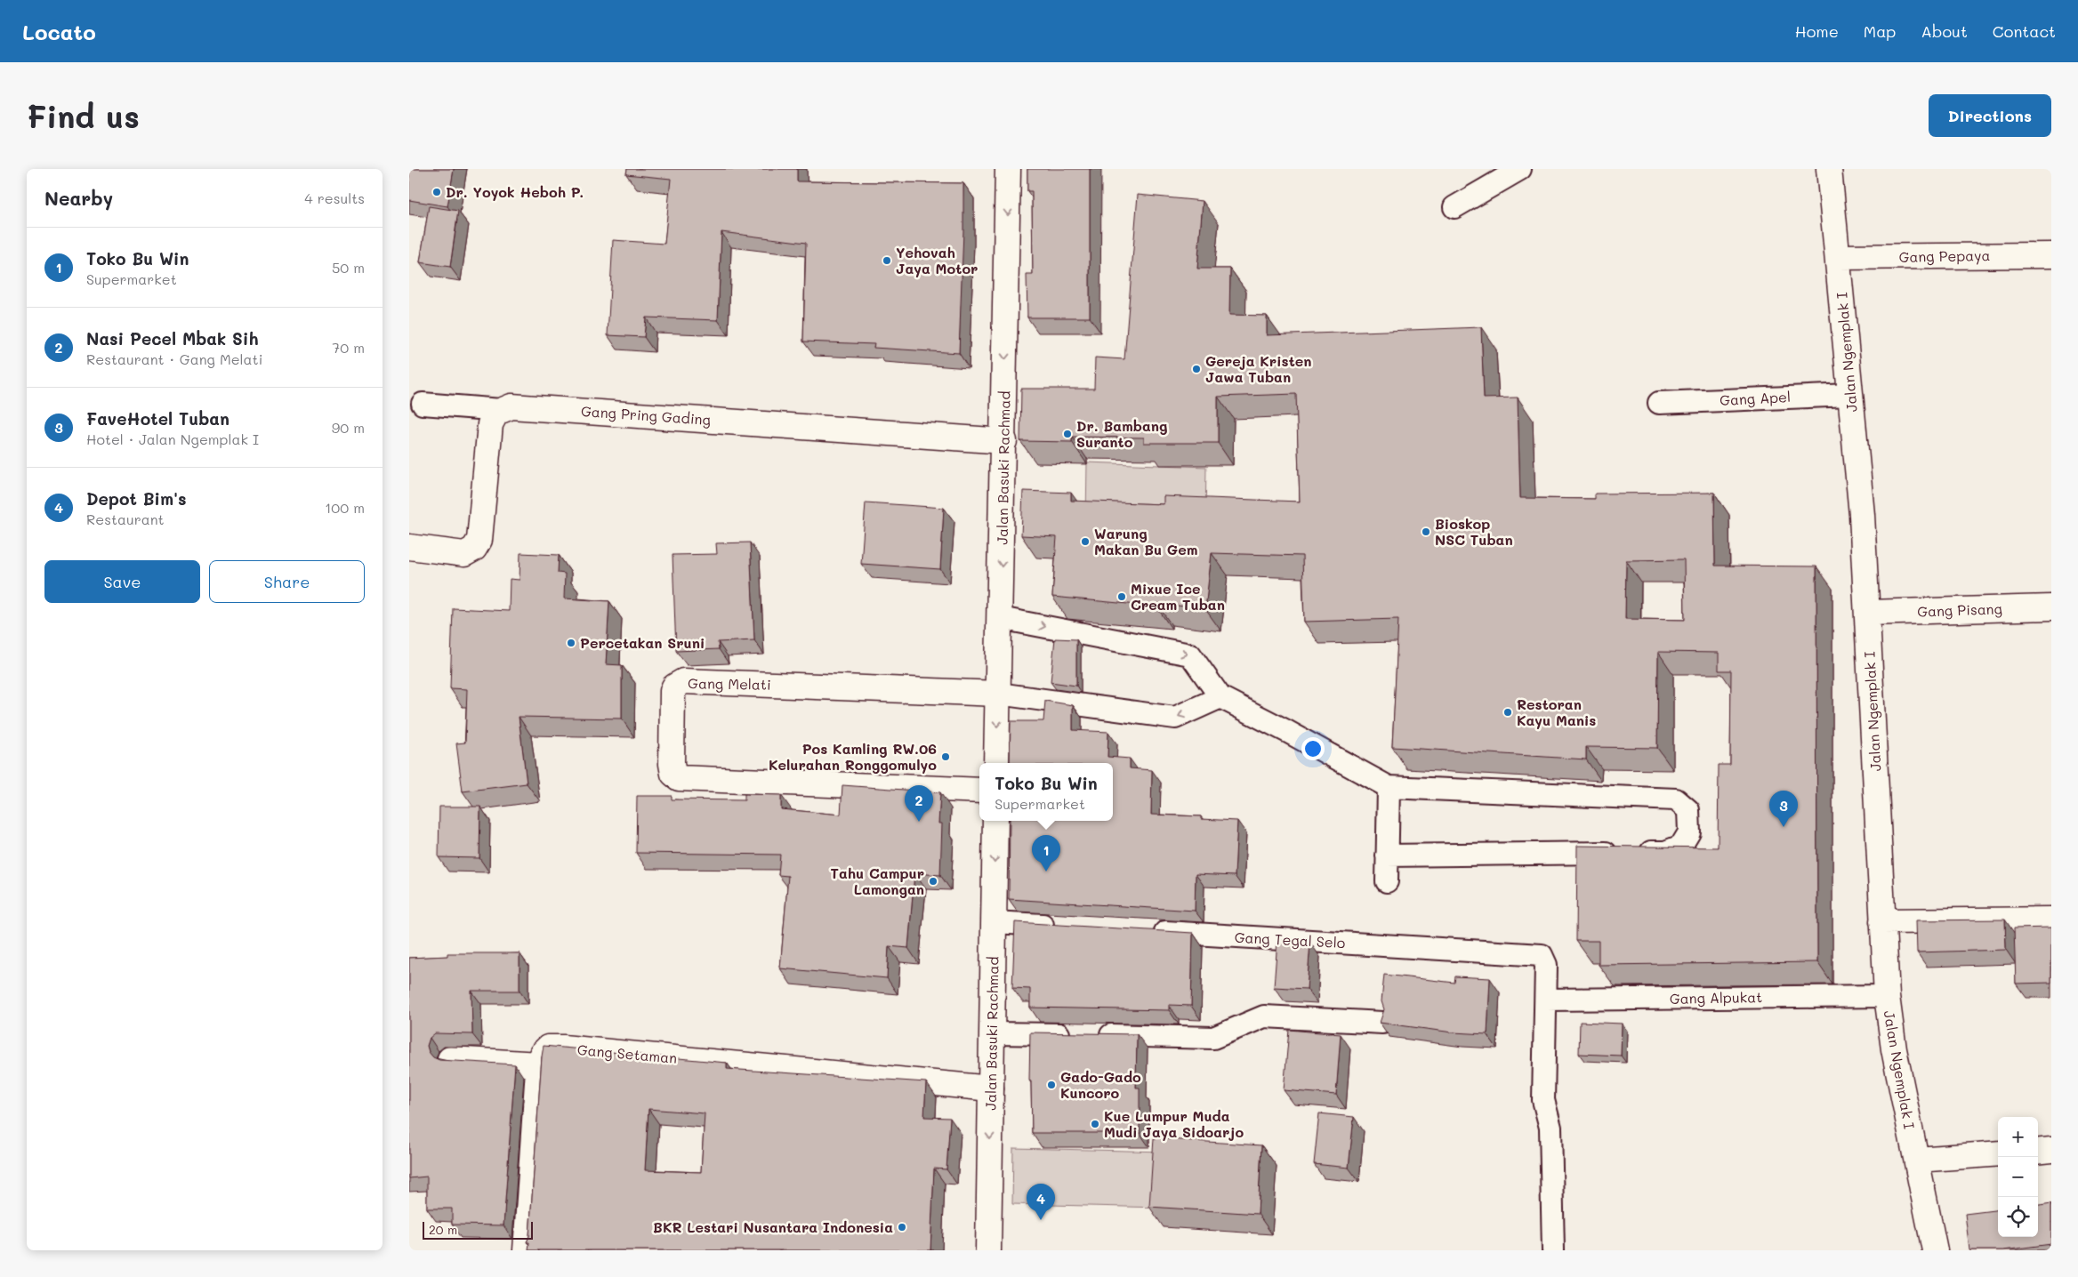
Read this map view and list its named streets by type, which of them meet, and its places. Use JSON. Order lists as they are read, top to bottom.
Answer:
{
  "streets": {
    "street": [
      "Gang Pepaya",
      "Jalan Ngemplak I",
      "Gang Pring Gading",
      "Jalan Basuki Rachmad",
      "Gang Pisang",
      "Gang Melati",
      "Gang Setaman"
    ],
    "lane": ["Gang Apel", "Gang Tegal Selo", "Gang Alpukat"]
  },
  "crossings": [
    ["Gang Pepaya", "Jalan Ngemplak I"],
    ["Jalan Ngemplak I", "Gang Apel"],
    ["Jalan Ngemplak I", "Gang Pisang"],
    ["Jalan Ngemplak I", "Gang Alpukat"],
    ["Gang Pring Gading", "Jalan Basuki Rachmad"],
    ["Jalan Basuki Rachmad", "Gang Melati"],
    ["Jalan Basuki Rachmad", "Gang Setaman"],
    ["Gang Tegal Selo", "Gang Alpukat"]
  ],
  "one_way": ["Jalan Basuki Rachmad"],
  "places": [
    "Dr. Yoyok Heboh P.",
    "Yehovah Jaya Motor",
    "Gereja Kristen Jawa Tuban",
    "Dr. Bambang Suranto",
    "Bioskop NSC Tuban",
    "Warung Makan Bu Gem",
    "Mixue Ice Cream Tuban",
    "Percetakan Sruni",
    "Restoran Kayu Manis",
    "Pos Kamling RW.06 Kelurahan Ronggomulyo",
    "Tahu Campur Lamongan",
    "Gado-Gado Kuncoro",
    "Kue Lumpur Muda Mudi Jaya Sidoarjo",
    "BKR Lestari Nusantara Indonesia"
  ],
  "scale_bar": "20 m",
  "page": {
    "header": "Locato",
    "nav": [
      "Home",
      "Map",
      "About",
      "Contact"
    ],
    "buttons": [
      "Directions",
      ["Save", "Share"]
    ],
    "title": "Find us",
    "heading": ["Nearby", "4 results"],
    "list": [
      {
        "mark": "1",
        "name": "Toko Bu Win",
        "note": "Supermarket",
        "value": "50 m"
      },
      {
        "mark": "2",
        "name": "Nasi Pecel Mbak Sih",
        "note": "Restaurant · Gang Melati",
        "value": "70 m"
      },
      {
        "mark": "3",
        "name": "FaveHotel Tuban",
        "note": "Hotel · Jalan Ngemplak I",
        "value": "90 m"
      },
      {
        "mark": "4",
        "name": "Depot Bim's",
        "note": "Restaurant",
        "value": "100 m"
      }
    ],
    "popup": ["Toko Bu Win", "Supermarket"],
    "pins": [
      "2",
      "3",
      "1",
      "4"
    ],
    "map_buttons": ["+", "−"],
    "scale": "20 m"
  }
}
